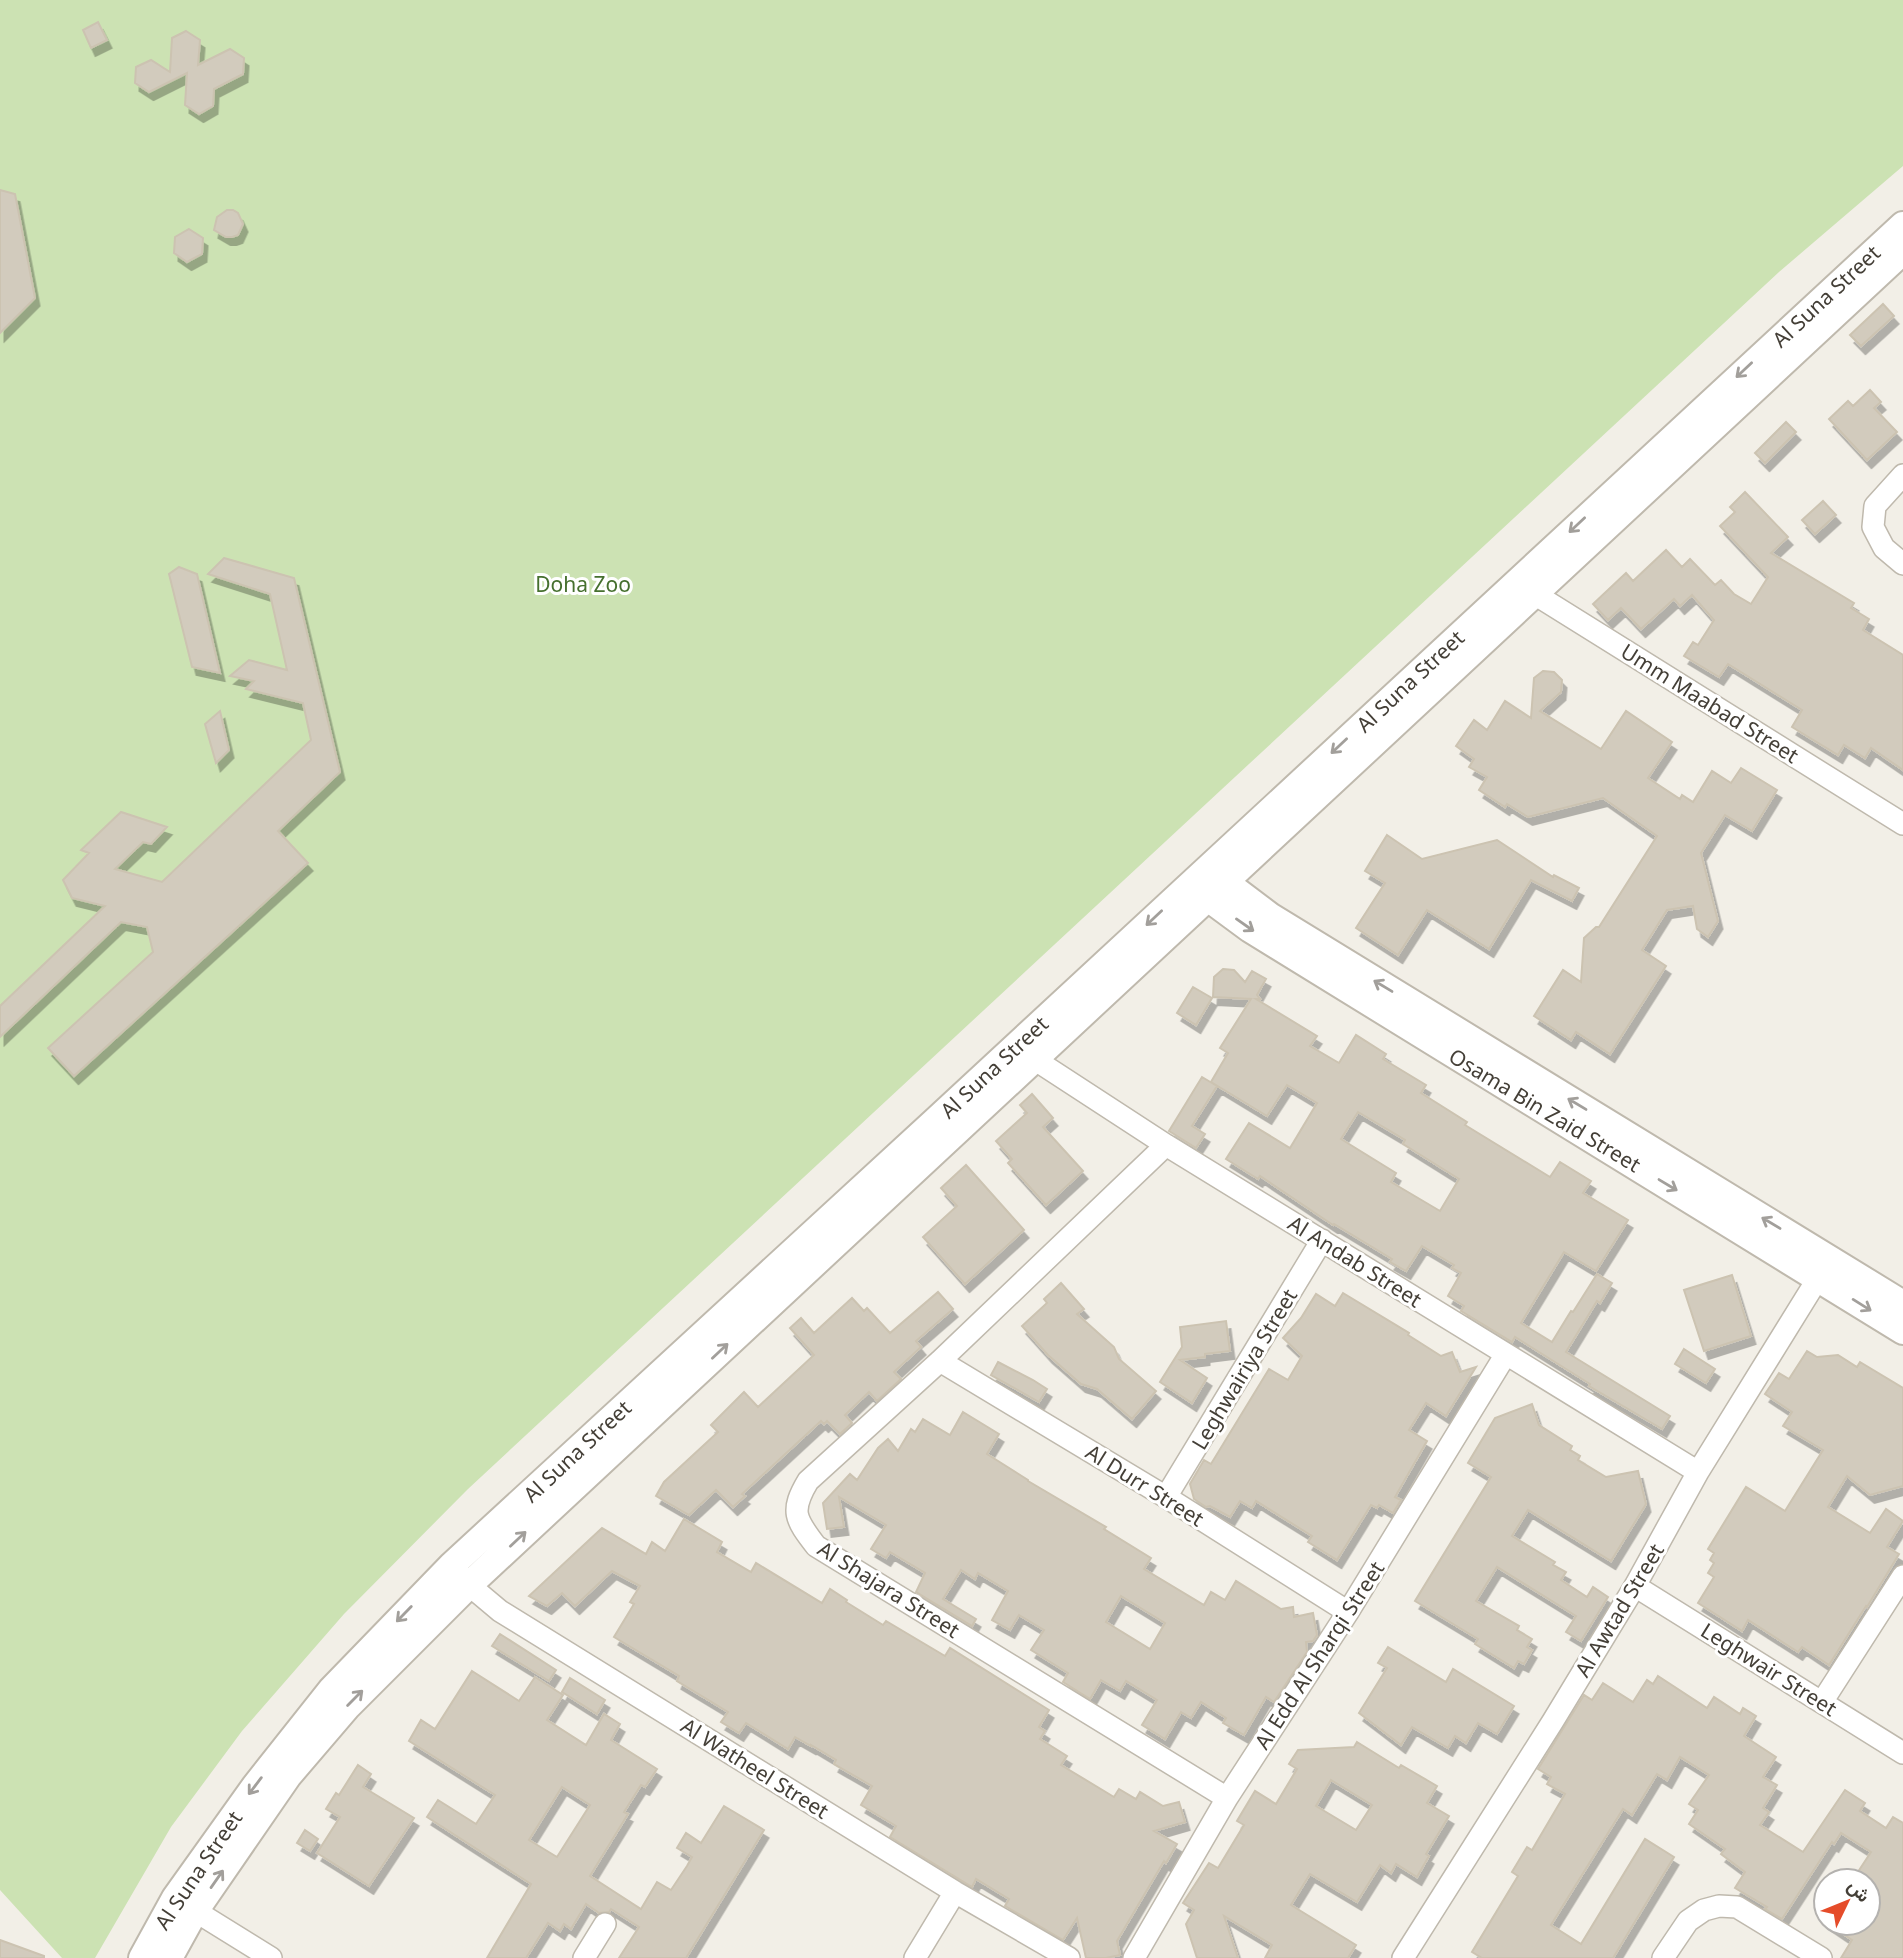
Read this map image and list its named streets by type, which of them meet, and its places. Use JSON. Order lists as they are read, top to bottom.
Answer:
{
  "streets": {
    "street": [
      "Al Suna Street",
      "Umm Maabad Street",
      "Osama Bin Zaid Street",
      "Al Andab Street",
      "Leghwairiya Street",
      "Al Durr Street",
      "Al Shajara Street",
      "Al Awtad Street",
      "Al Edd Al Sharqi Street",
      "Leghwair Street",
      "Al Watheel Street"
    ]
  },
  "crossings": [
    ["Al Suna Street", "Umm Maabad Street"],
    ["Al Suna Street", "Osama Bin Zaid Street"],
    ["Al Suna Street", "Al Andab Street"],
    ["Al Suna Street", "Al Watheel Street"],
    ["Osama Bin Zaid Street", "Al Awtad Street"],
    ["Al Andab Street", "Leghwairiya Street"],
    ["Al Andab Street", "Al Shajara Street"],
    ["Al Andab Street", "Al Awtad Street"],
    ["Al Andab Street", "Al Edd Al Sharqi Street"],
    ["Leghwairiya Street", "Al Durr Street"],
    ["Al Durr Street", "Al Shajara Street"],
    ["Al Durr Street", "Al Edd Al Sharqi Street"],
    ["Al Shajara Street", "Al Edd Al Sharqi Street"],
    ["Al Awtad Street", "Leghwair Street"]
  ],
  "parks": ["Doha Zoo"],
  "north": "top right"
}
